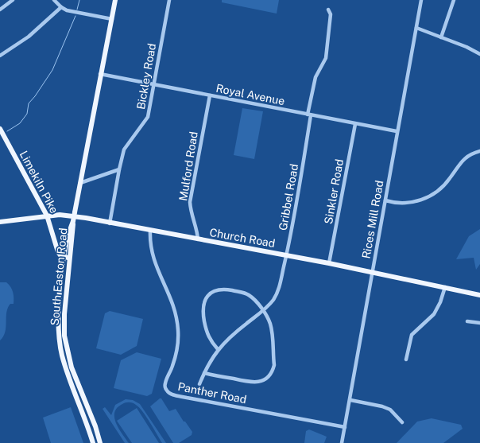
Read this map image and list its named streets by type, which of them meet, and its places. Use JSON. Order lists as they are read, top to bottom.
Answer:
{
  "streets": {
    "main road": ["Limekiln Pike", "Church Road", "South Easton Road"],
    "street": [
      "Bickley Road",
      "Royal Avenue",
      "Mulford Road",
      "Sinkler Road",
      "Gribbel Road",
      "Rices Mill Road",
      "Panther Road"
    ]
  },
  "crossings": [
    ["Bickley Road", "Royal Avenue"],
    ["Bickley Road", "Church Road"],
    ["Royal Avenue", "Mulford Road"],
    ["Royal Avenue", "Sinkler Road"],
    ["Royal Avenue", "Gribbel Road"],
    ["Royal Avenue", "Rices Mill Road"],
    ["Royal Avenue", "South Easton Road"],
    ["Mulford Road", "Church Road"],
    ["Limekiln Pike", "Church Road"],
    ["Limekiln Pike", "South Easton Road"],
    ["Sinkler Road", "Church Road"],
    ["Gribbel Road", "Church Road"],
    ["Rices Mill Road", "Church Road"],
    ["Rices Mill Road", "Panther Road"],
    ["Church Road", "Panther Road"]
  ]
}
